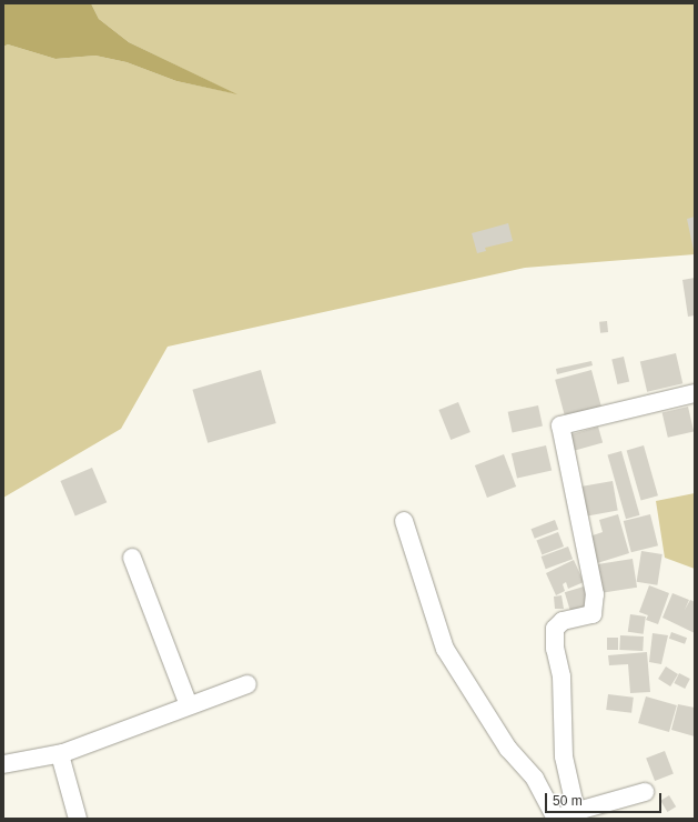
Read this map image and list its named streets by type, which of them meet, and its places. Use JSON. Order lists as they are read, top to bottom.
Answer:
{
  "scale_bar": "50 m"
}
